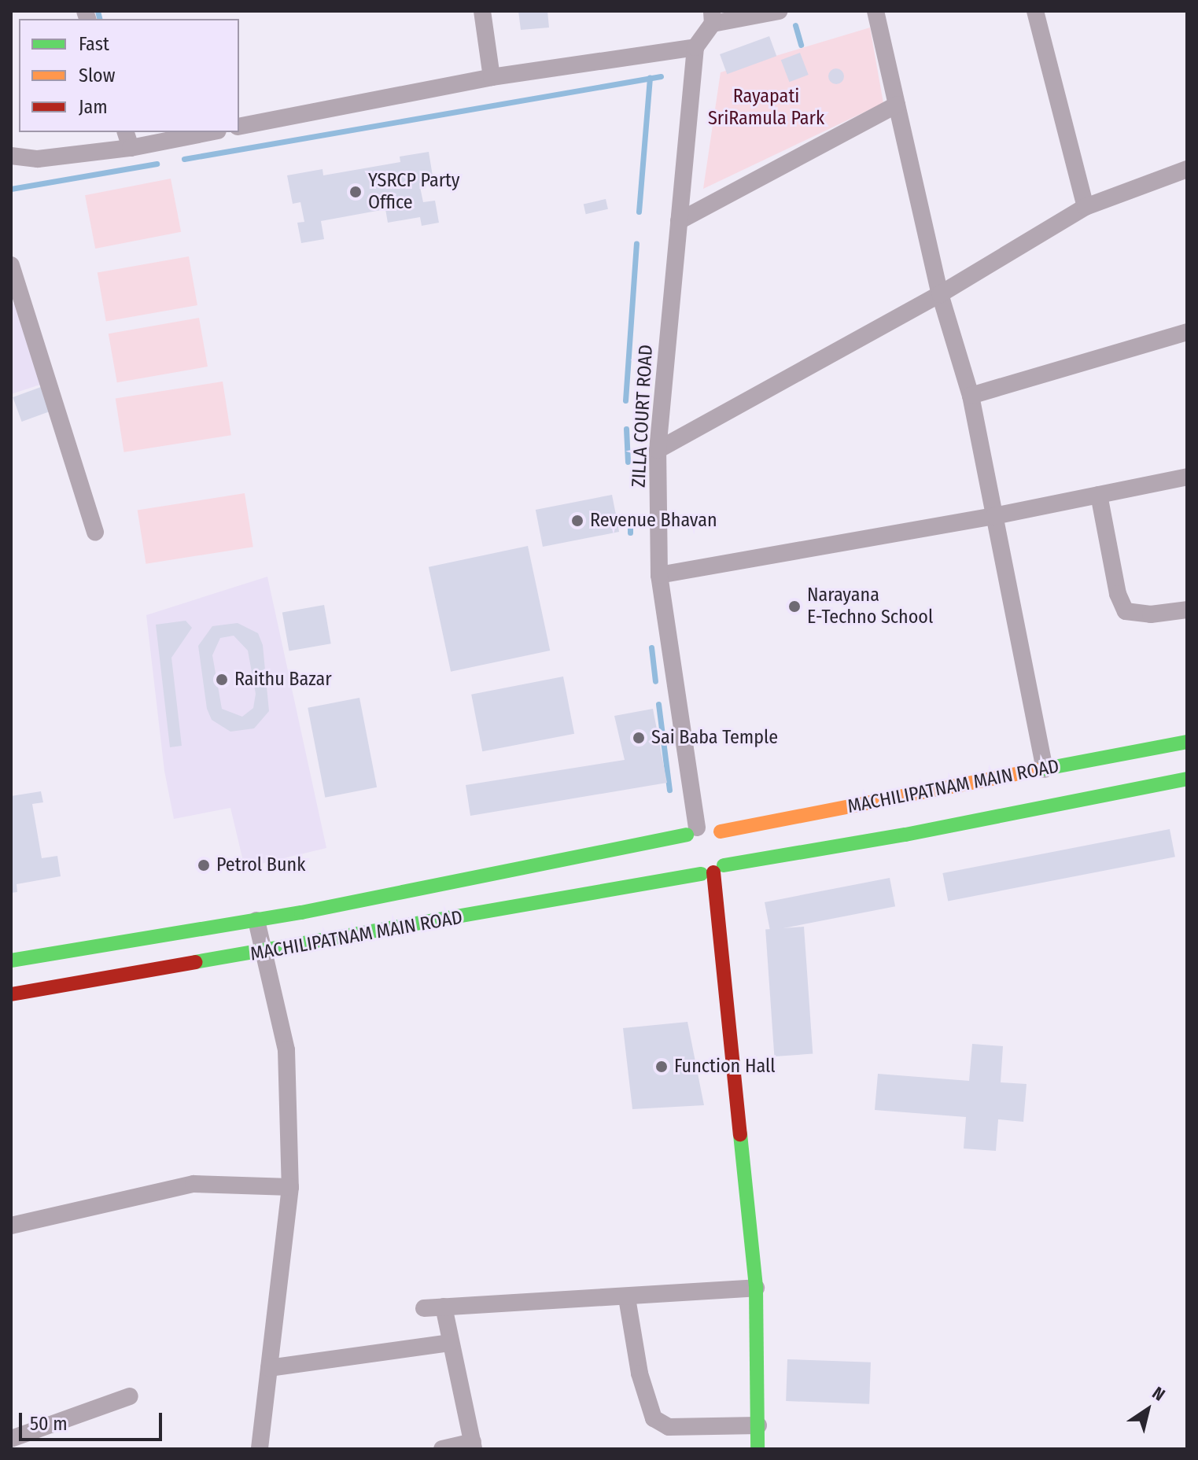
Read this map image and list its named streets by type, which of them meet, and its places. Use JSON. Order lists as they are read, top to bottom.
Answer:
{
  "streets": {
    "main road": ["MACHILIPATNAM MAIN ROAD"],
    "street": ["ZILLA COURT ROAD"]
  },
  "crossings": [
    ["ZILLA COURT ROAD", "MACHILIPATNAM MAIN ROAD"]
  ],
  "parks": ["Rayapati SriRamula Park"],
  "places": [
    "YSRCP Party Office",
    "Revenue Bhavan",
    "Narayana E-Techno School",
    "Raithu Bazar",
    "Sai Baba Temple",
    "Petrol Bunk",
    "Function Hall"
  ],
  "legend": ["Fast", "Slow", "Jam"],
  "scale_bar": "50 m",
  "north": "top right"
}
